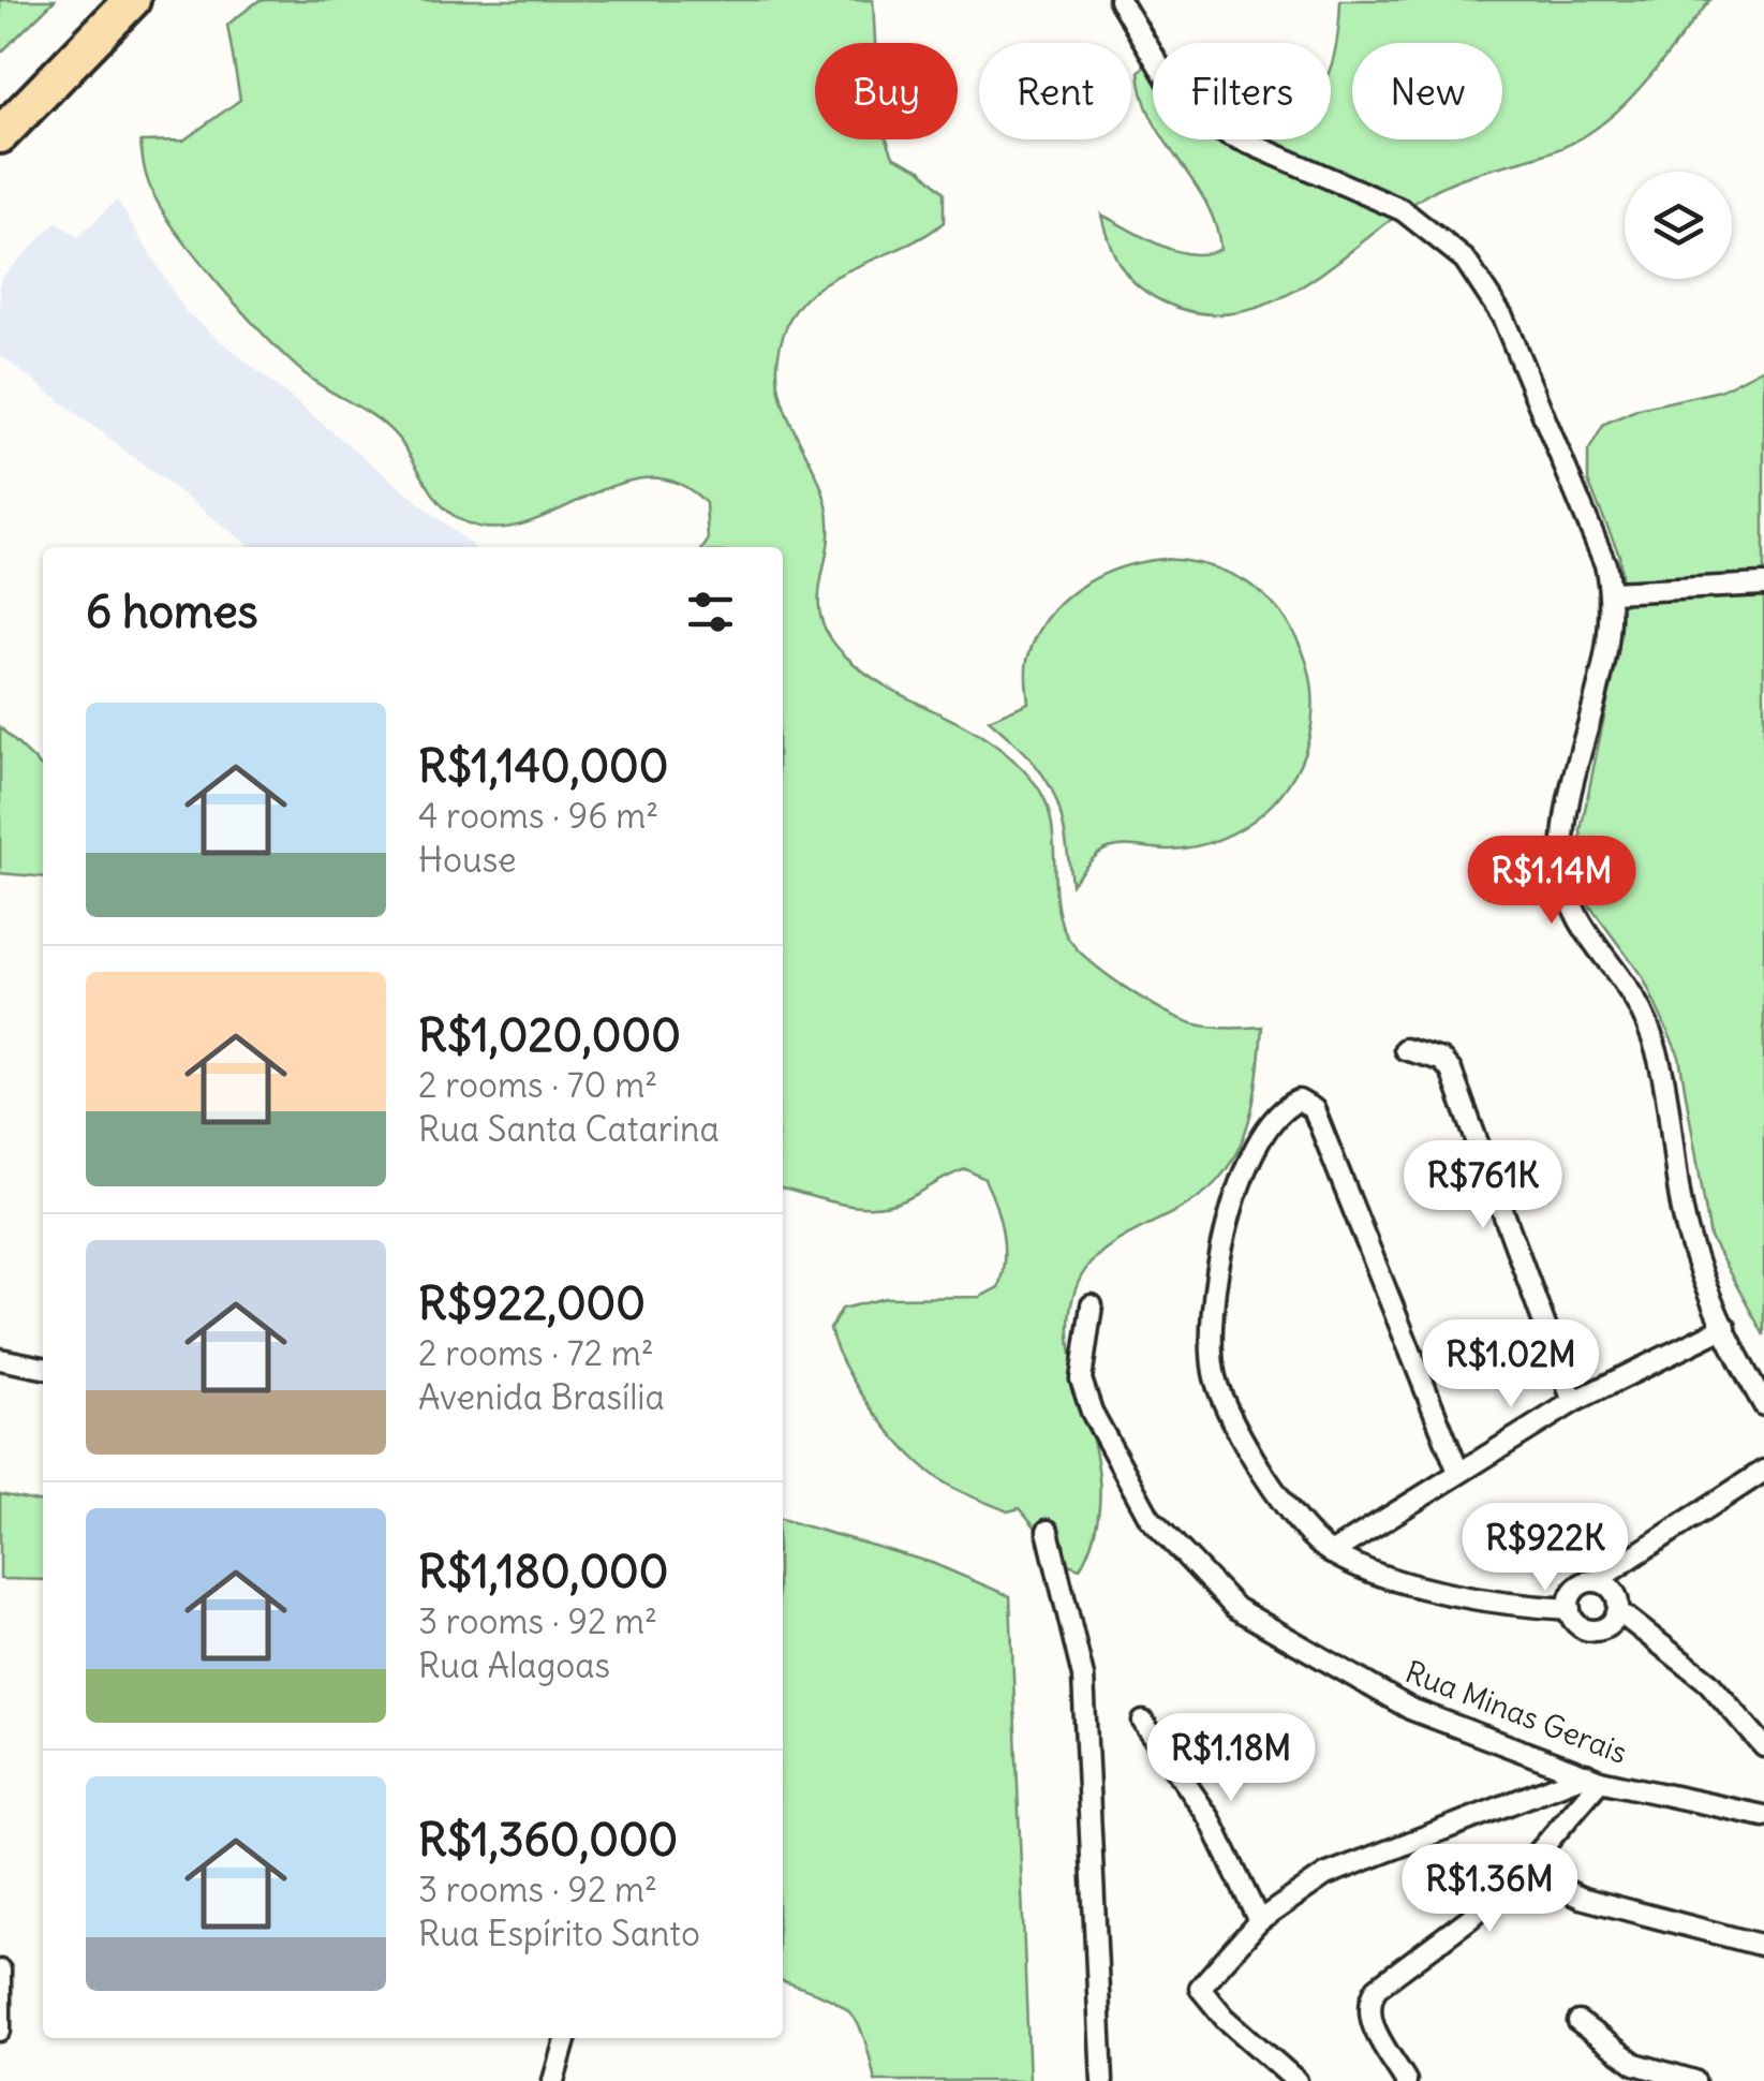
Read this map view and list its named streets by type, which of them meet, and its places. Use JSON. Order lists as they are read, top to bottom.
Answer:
{
  "streets": {
    "street": ["Rua Minas Gerais"]
  },
  "page": {
    "chip": [
      "Buy",
      "Rent",
      "Filters",
      "New"
    ],
    "heading": "6 homes",
    "list": [
      {
        "name": "R$1,140,000",
        "note": "4 rooms · 96 m² · House"
      },
      {
        "name": "R$1,020,000",
        "note": "2 rooms · 70 m² · Rua Santa Catarina"
      },
      {
        "name": "R$922,000",
        "note": "2 rooms · 72 m² · Avenida Brasília"
      },
      {
        "name": "R$1,180,000",
        "note": "3 rooms · 92 m² · Rua Alagoas"
      },
      {
        "name": "R$1,360,000",
        "note": "3 rooms · 92 m² · Rua Espírito Santo"
      }
    ],
    "price": [
      "R$1.14M",
      "R$761K",
      "R$1.02M",
      "R$922K",
      "R$1.18M",
      "R$1.36M"
    ]
  }
}
